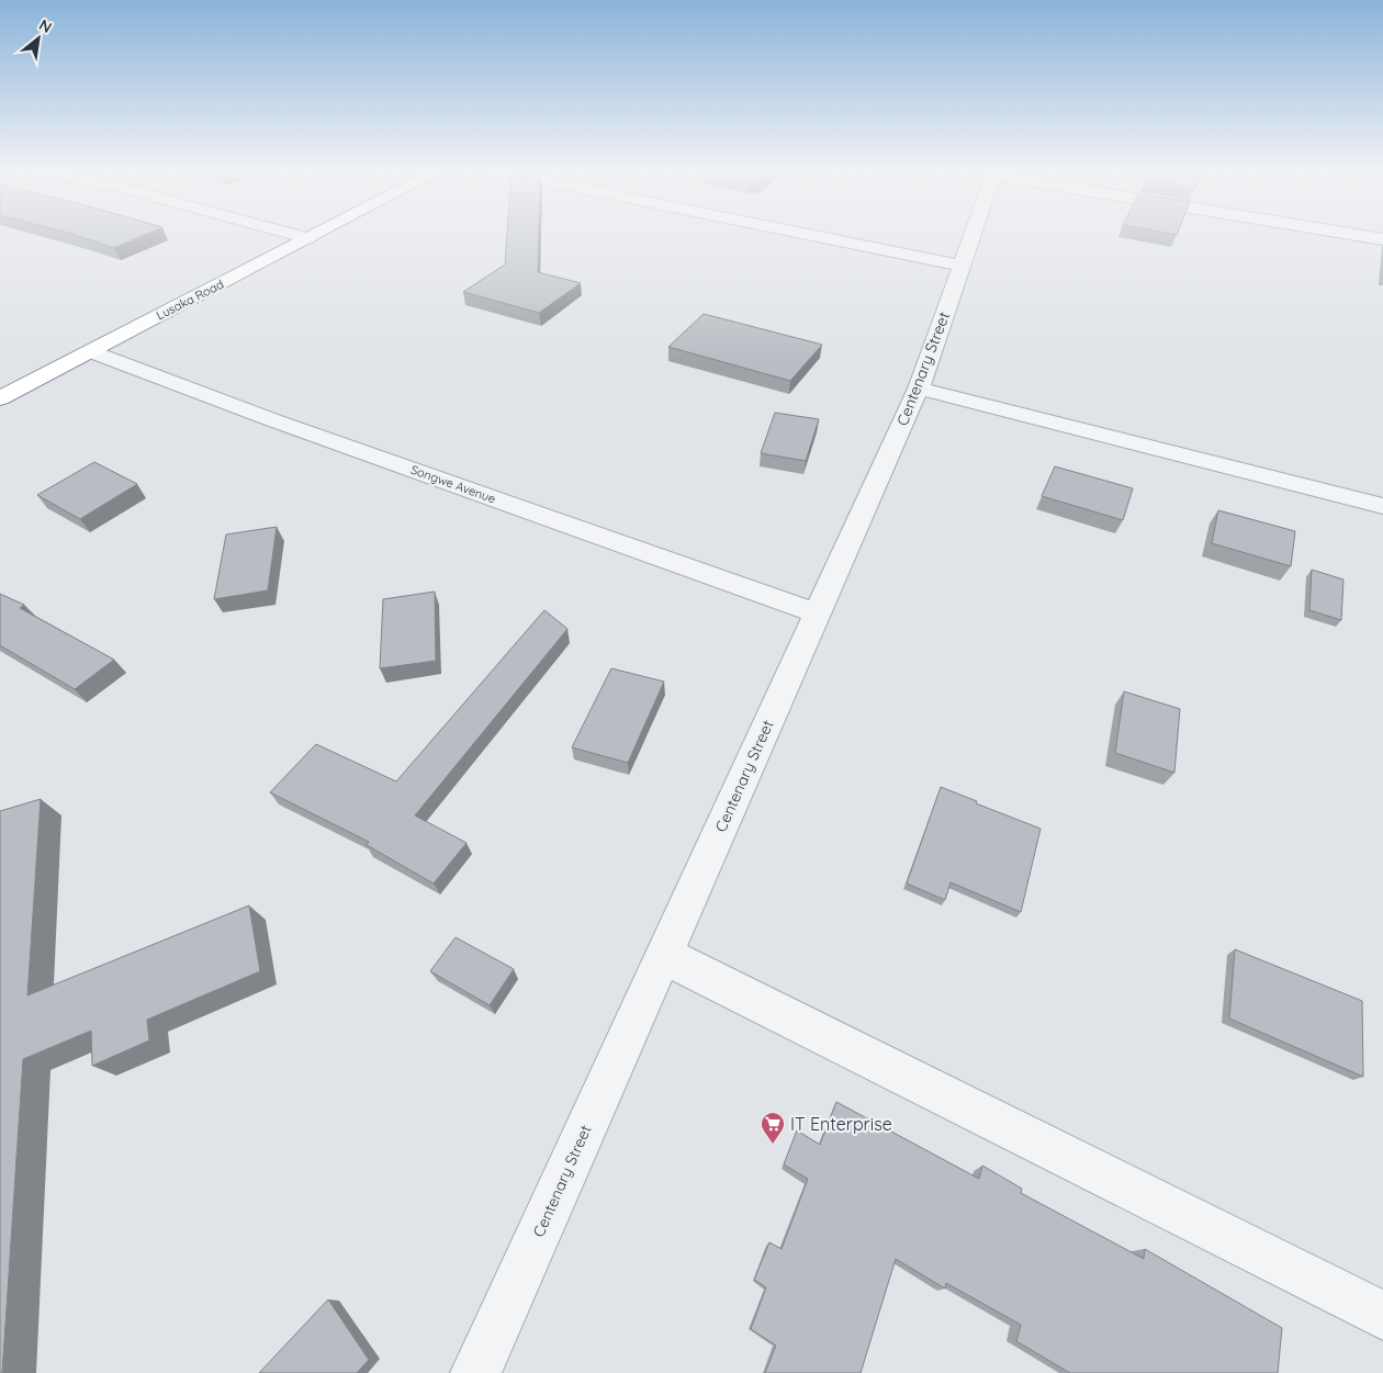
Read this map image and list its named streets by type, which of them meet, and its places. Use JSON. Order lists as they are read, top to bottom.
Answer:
{
  "streets": {
    "highway": ["Lusaka Road"],
    "street": ["Centenary Street", "Songwe Avenue"]
  },
  "crossings": [
    ["Lusaka Road", "Songwe Avenue"],
    ["Centenary Street", "Songwe Avenue"]
  ],
  "places": {
    "supermarket": ["IT Enterprise"]
  },
  "north": "top right"
}
